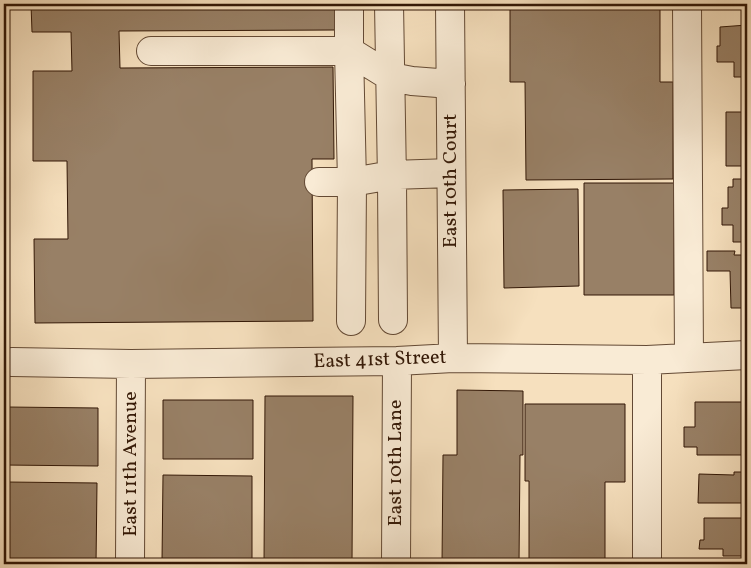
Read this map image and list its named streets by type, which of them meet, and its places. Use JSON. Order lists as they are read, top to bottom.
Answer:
{
  "streets": {
    "street": [
      "East 10th Court",
      "East 41st Street",
      "East 10th Lane",
      "East 11th Avenue"
    ]
  },
  "crossings": [
    ["East 10th Court", "East 41st Street"],
    ["East 41st Street", "East 10th Lane"],
    ["East 41st Street", "East 11th Avenue"]
  ]
}
